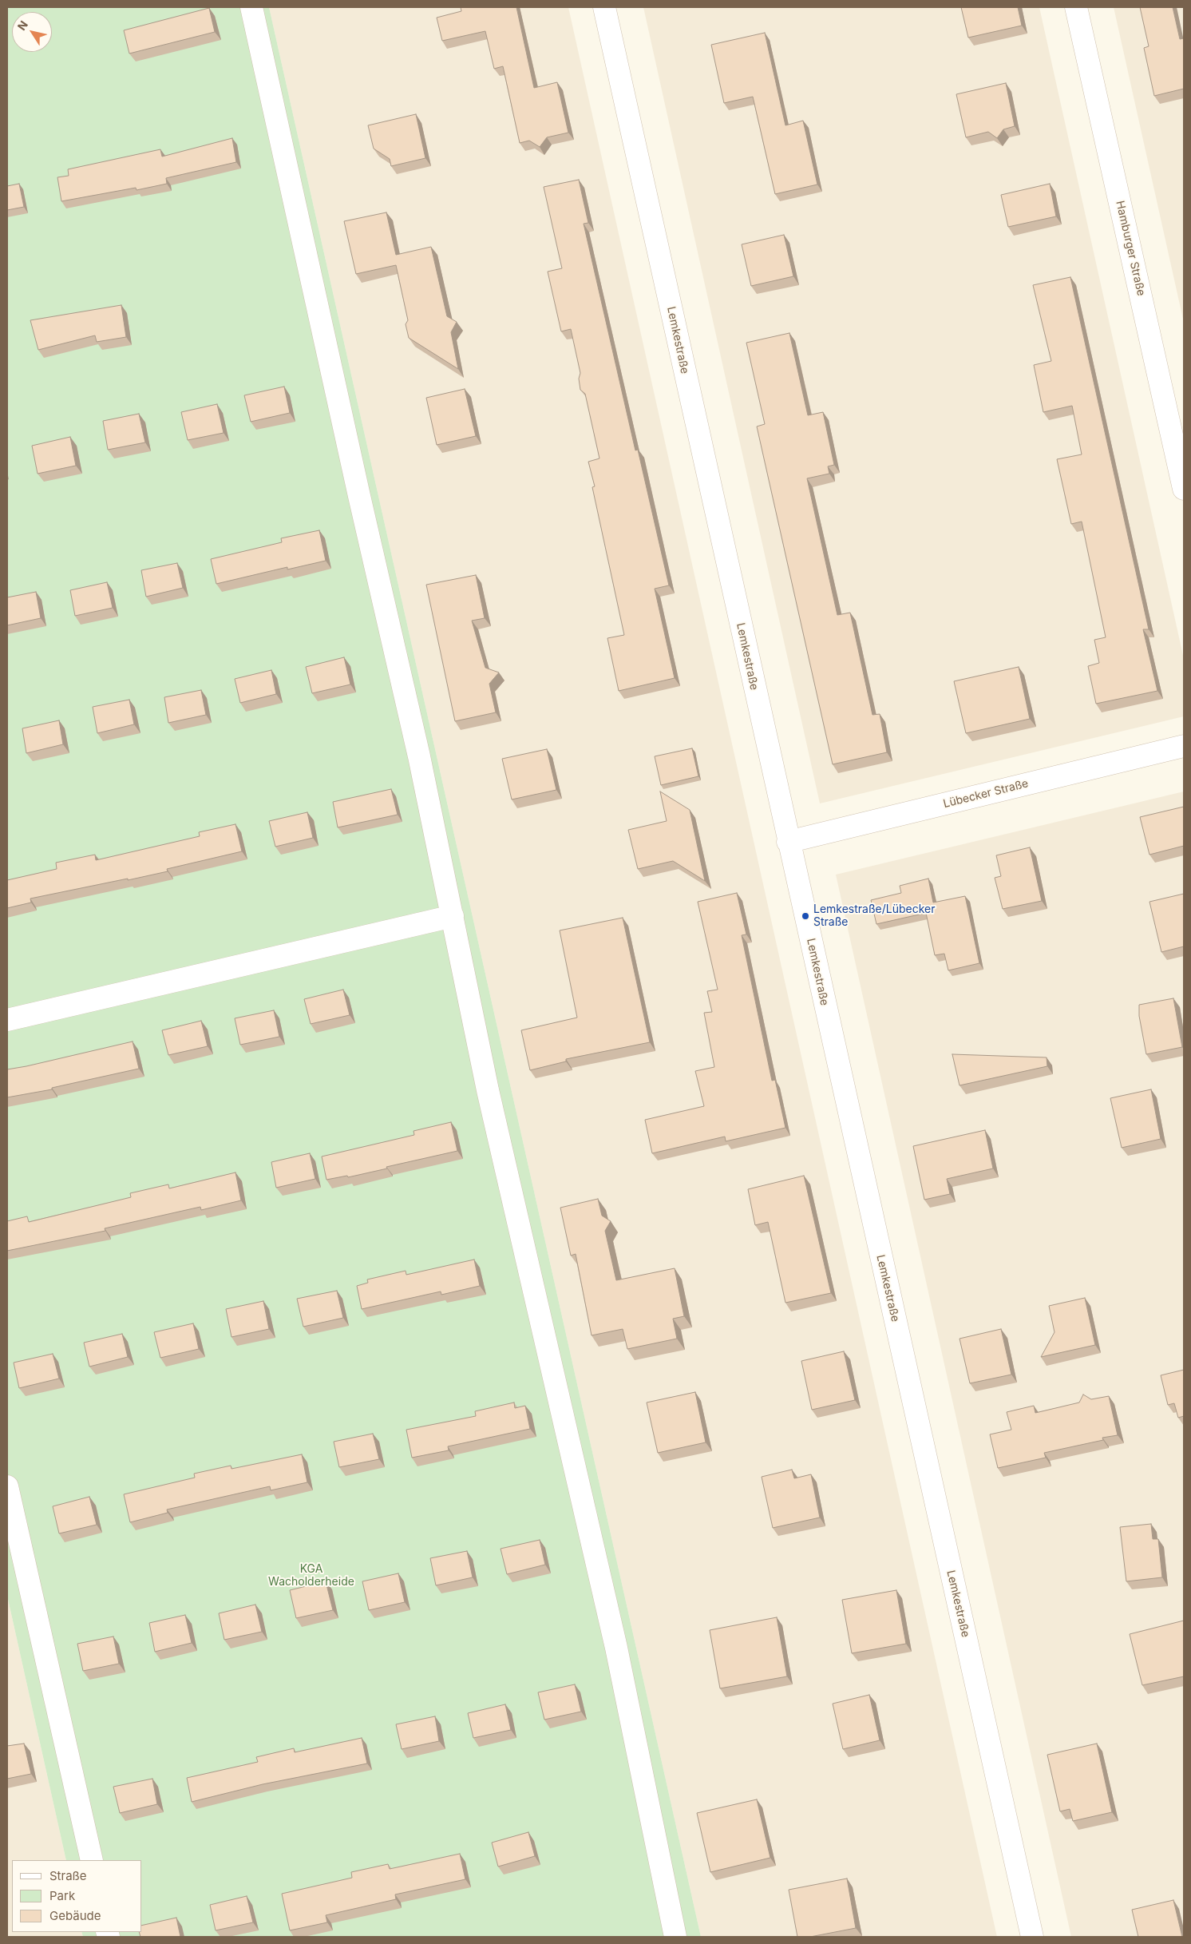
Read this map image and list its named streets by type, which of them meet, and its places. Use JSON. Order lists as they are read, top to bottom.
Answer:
{
  "streets": {
    "street": ["Hamburger Straße", "Lemkestraße", "Lübecker Straße"]
  },
  "crossings": [
    ["Lemkestraße", "Lübecker Straße"]
  ],
  "parks": ["KGA Wacholderheide"],
  "places": ["Lemkestraße/Lübecker Straße"],
  "legend": ["Straße", "Park", "Gebäude"],
  "north": "top left"
}
